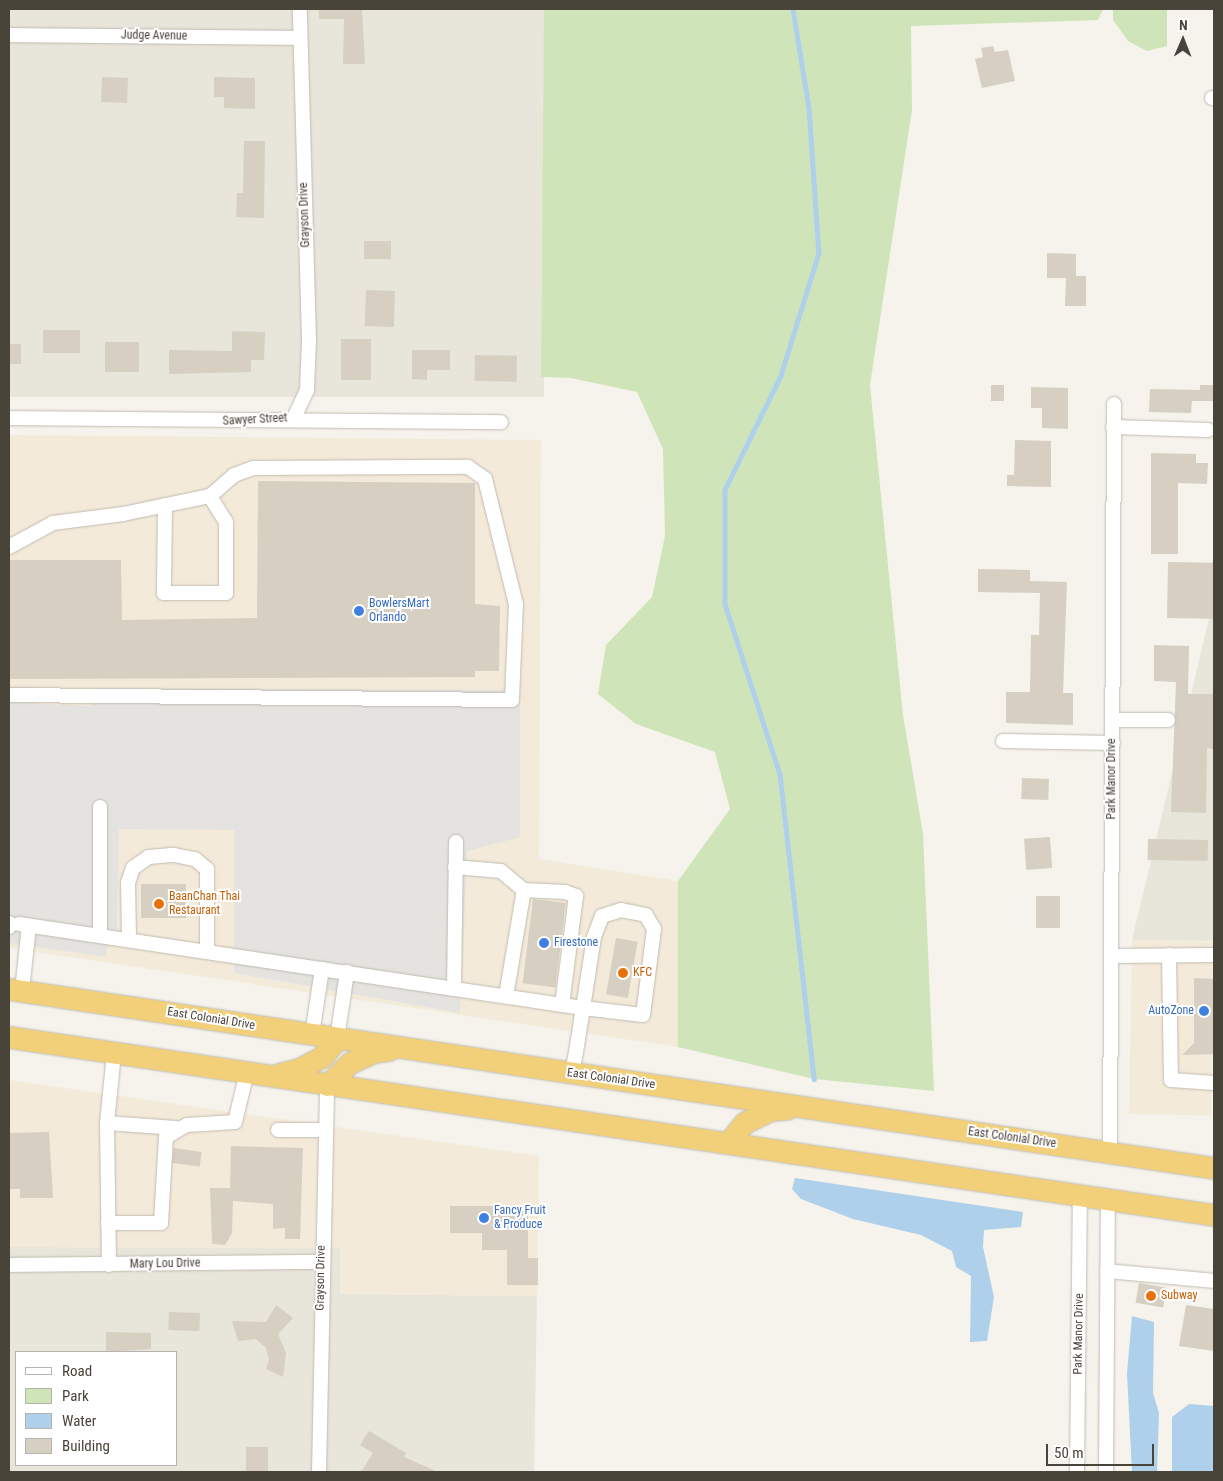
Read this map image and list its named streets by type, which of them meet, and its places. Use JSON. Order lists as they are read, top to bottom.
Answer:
{
  "streets": {
    "highway": ["East Colonial Drive"],
    "street": [
      "Judge Avenue",
      "Grayson Drive",
      "Sawyer Street",
      "Park Manor Drive",
      "Mary Lou Drive"
    ]
  },
  "crossings": [
    ["Judge Avenue", "Grayson Drive"],
    ["Grayson Drive", "Sawyer Street"],
    ["Grayson Drive", "Mary Lou Drive"],
    ["Park Manor Drive", "East Colonial Drive"]
  ],
  "places": [
    "BowlersMart Orlando",
    "BaanChan Thai Restaurant",
    "Firestone",
    "KFC",
    "AutoZone",
    "Fancy Fruit & Produce",
    "Subway"
  ],
  "legend": [
    "Road",
    "Park",
    "Water",
    "Building"
  ],
  "scale_bar": "50 m",
  "north": "top"
}
